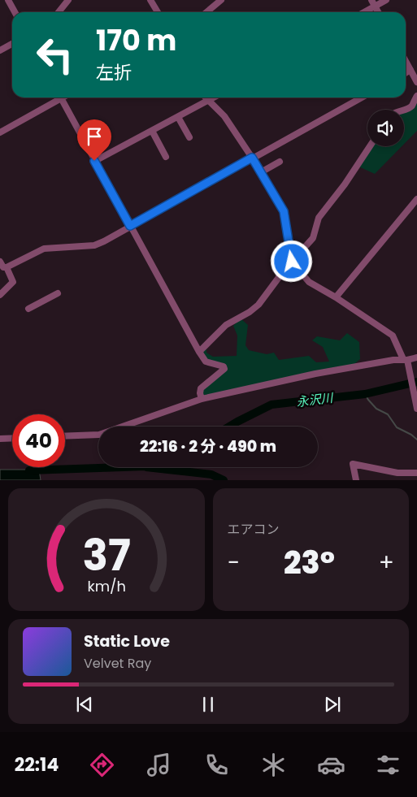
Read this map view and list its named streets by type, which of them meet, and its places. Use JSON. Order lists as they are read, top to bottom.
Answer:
{
  "water": ["永沢川"],
  "page": {
    "turn": ["170 m", "左折"],
    "limit": "40",
    "trip": "22:16 · 2 分 · 490 m",
    "tile": "エアコン",
    "heat": ["−", "23°", "+"],
    "song": ["Static Love", "Velvet Ray"],
    "tabs": "22:14",
    "gauge": ["37", "km/h"]
  }
}
